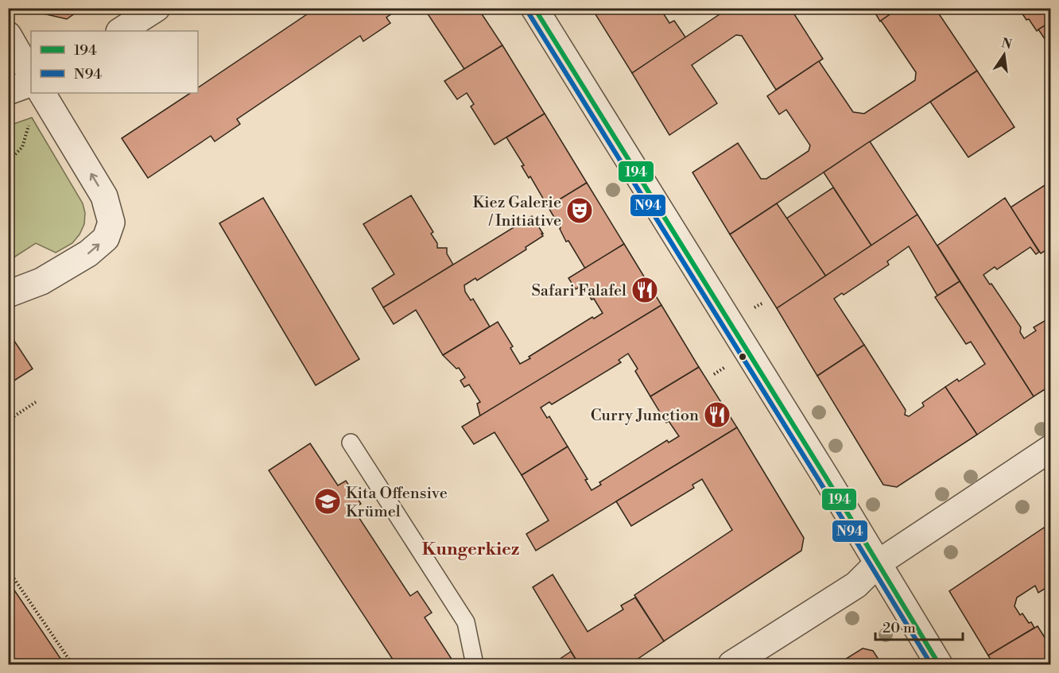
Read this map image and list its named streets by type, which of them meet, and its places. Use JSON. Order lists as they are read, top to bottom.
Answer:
{
  "districts": ["Kungerkiez"],
  "places": {
    "theatre": ["Kiez Galerie / Initiative"],
    "restaurant": ["Safari Falafel", "Curry Junction"],
    "school or university": ["Kita Offensive Krümel"]
  },
  "lines": ["transit line 194", "transit line N94"],
  "legend": ["194", "N94"],
  "scale_bar": "20 m",
  "north": "top"
}
